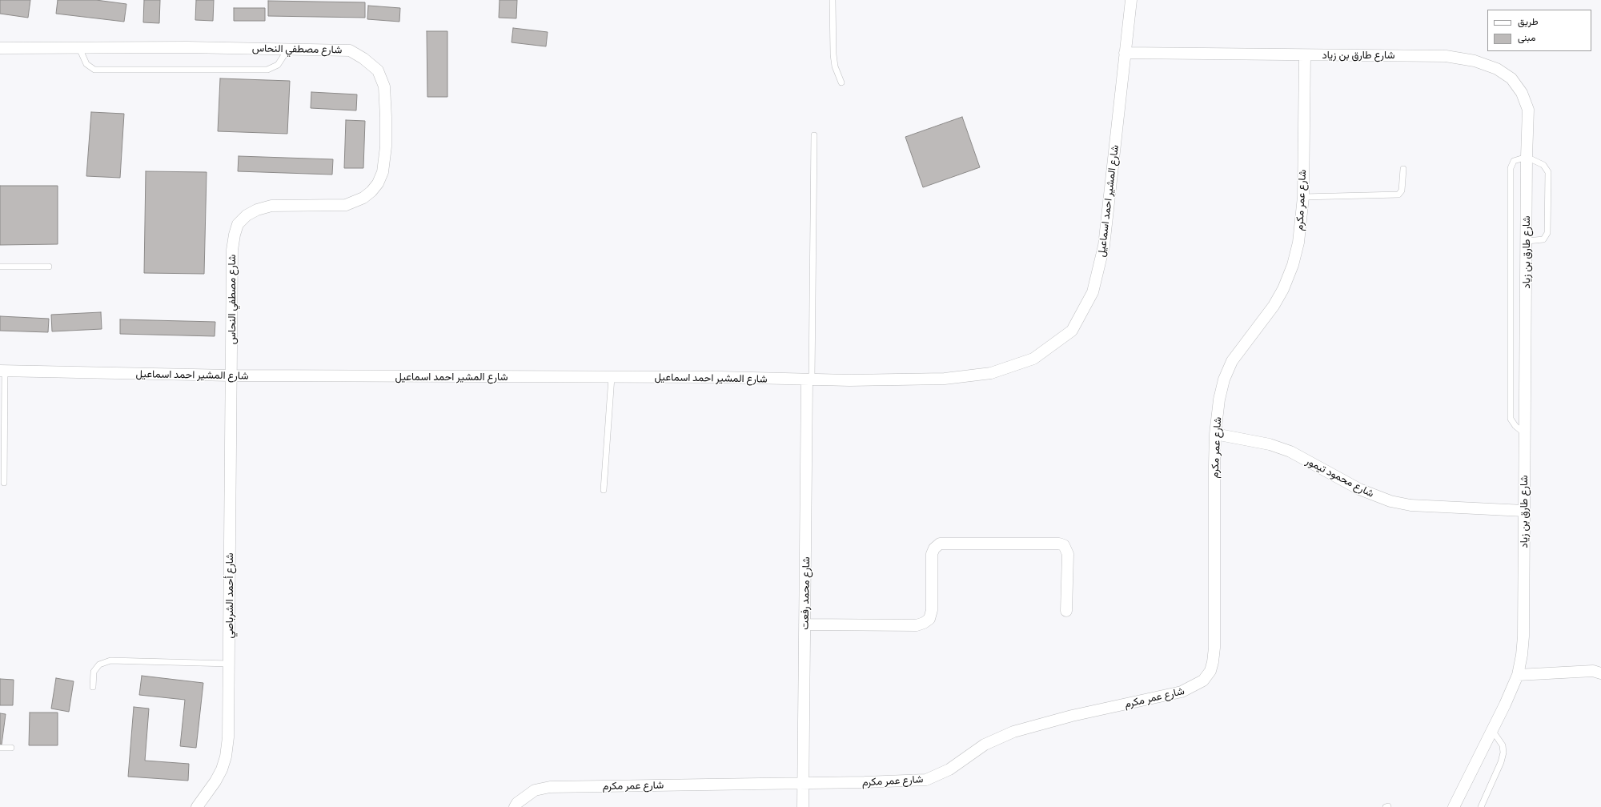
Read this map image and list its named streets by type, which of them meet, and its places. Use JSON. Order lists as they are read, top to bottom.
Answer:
{
  "streets": {
    "street": [
      "شارع مصطفي النحاس",
      "شارع طارق بن زياد",
      "شارع عمر مكرم",
      "شارع المشير احمد اسماعيل",
      "شارع محمود تيمور",
      "شارع محمد رفعت",
      "شارع أحمد الشرباصي"
    ]
  },
  "crossings": [
    ["شارع مصطفي النحاس", "شارع المشير احمد اسماعيل"],
    ["شارع مصطفي النحاس", "شارع أحمد الشرباصي"],
    ["شارع طارق بن زياد", "شارع عمر مكرم"],
    ["شارع طارق بن زياد", "شارع المشير احمد اسماعيل"],
    ["شارع طارق بن زياد", "شارع محمود تيمور"],
    ["شارع عمر مكرم", "شارع محمود تيمور"],
    ["شارع عمر مكرم", "شارع محمد رفعت"],
    ["شارع المشير احمد اسماعيل", "شارع محمد رفعت"],
    ["شارع المشير احمد اسماعيل", "شارع أحمد الشرباصي"]
  ],
  "legend": ["طريق", "مبنى"]
}
